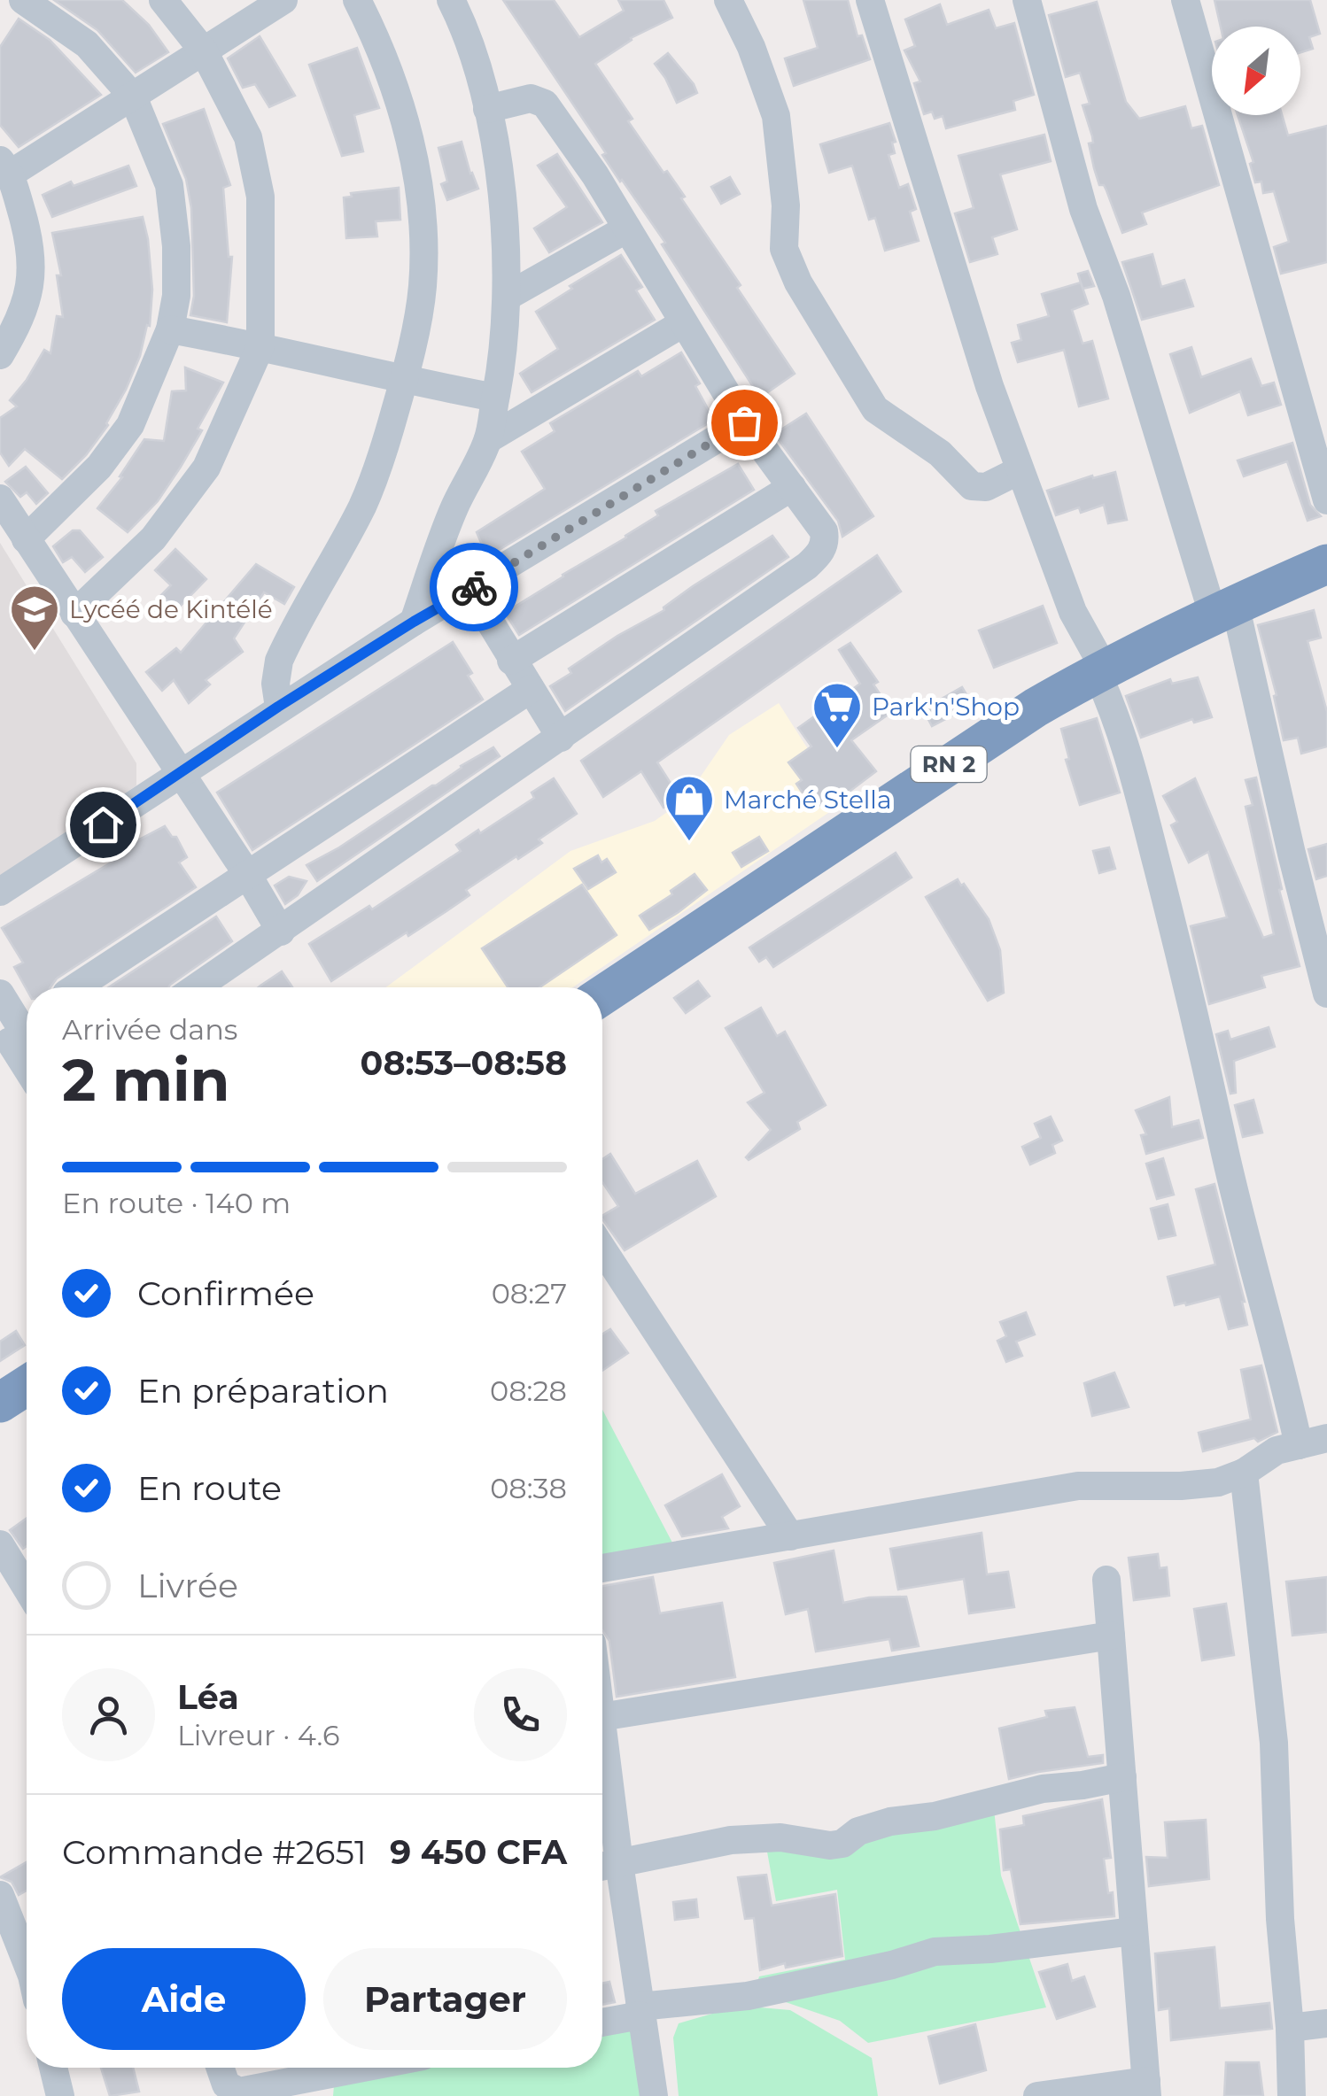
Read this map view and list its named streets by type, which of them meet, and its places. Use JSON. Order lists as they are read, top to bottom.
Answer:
{
  "streets": {
    "highway": ["RN 2"]
  },
  "places": {
    "school or university": ["Lycéé de Kintélé"],
    "supermarket": ["Park'n'Shop"],
    "shop": ["Marché Stella"]
  },
  "north": "bottom left",
  "page": {
    "heading": ["2 min", "Arrivée dans", "08:53–08:58"],
    "panel": [
      "Léa",
      "Livreur · 4.6",
      "Commande #2651",
      "9 450 CFA"
    ],
    "bar": "En route · 140 m",
    "list": [
      ["Confirmée", "08:27"],
      ["En préparation", "08:28"],
      ["En route", "08:38"],
      "Livrée"
    ],
    "buttons": ["Aide", "Partager"]
  }
}
